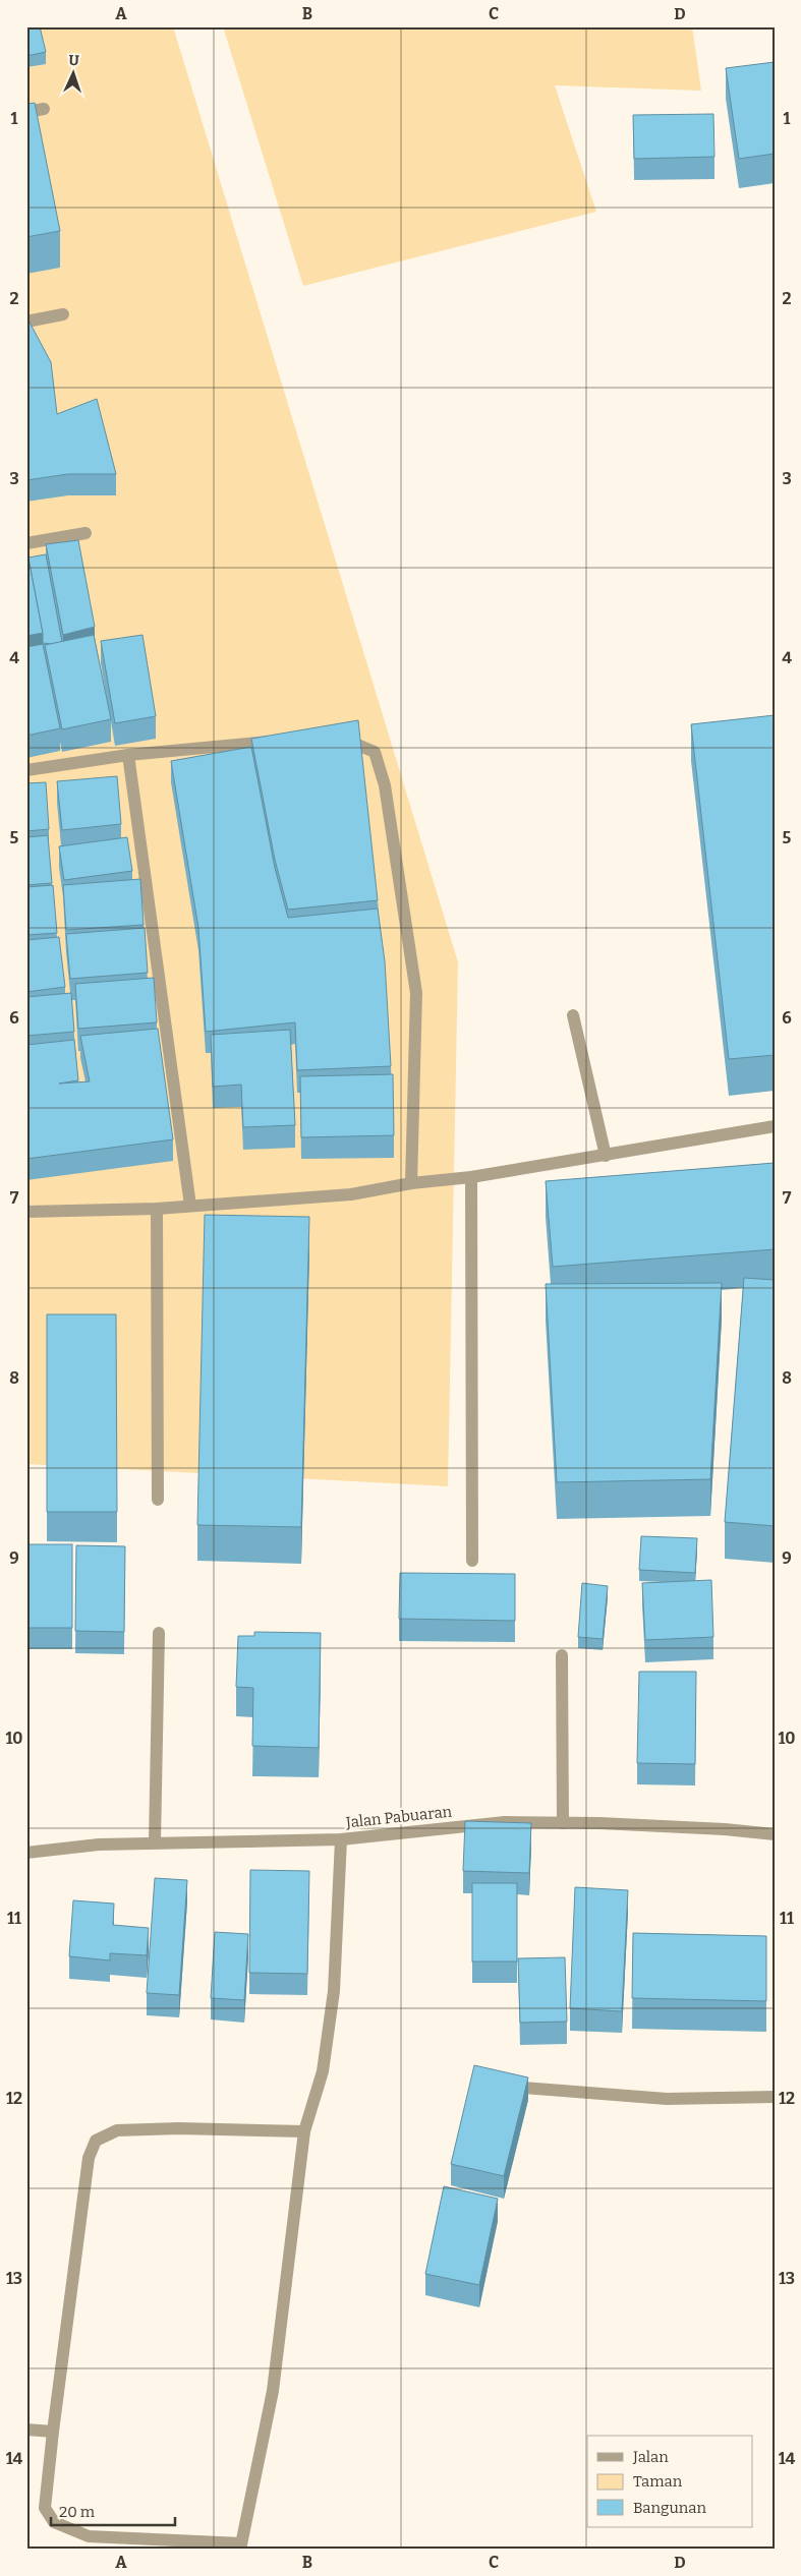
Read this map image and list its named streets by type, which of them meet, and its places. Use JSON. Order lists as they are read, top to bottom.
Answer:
{
  "streets": {
    "street": ["Jalan Pabuaran"]
  },
  "legend": ["Jalan", "Taman", "Bangunan"],
  "scale_bar": "20 m",
  "north": "top",
  "grid": {
    "columns": [
      "A",
      "B",
      "C",
      "D"
    ],
    "rows": [
      "1",
      "2",
      "3",
      "4",
      "5",
      "6",
      "7",
      "8",
      "9",
      "10",
      "11",
      "12",
      "13",
      "14"
    ]
  }
}
